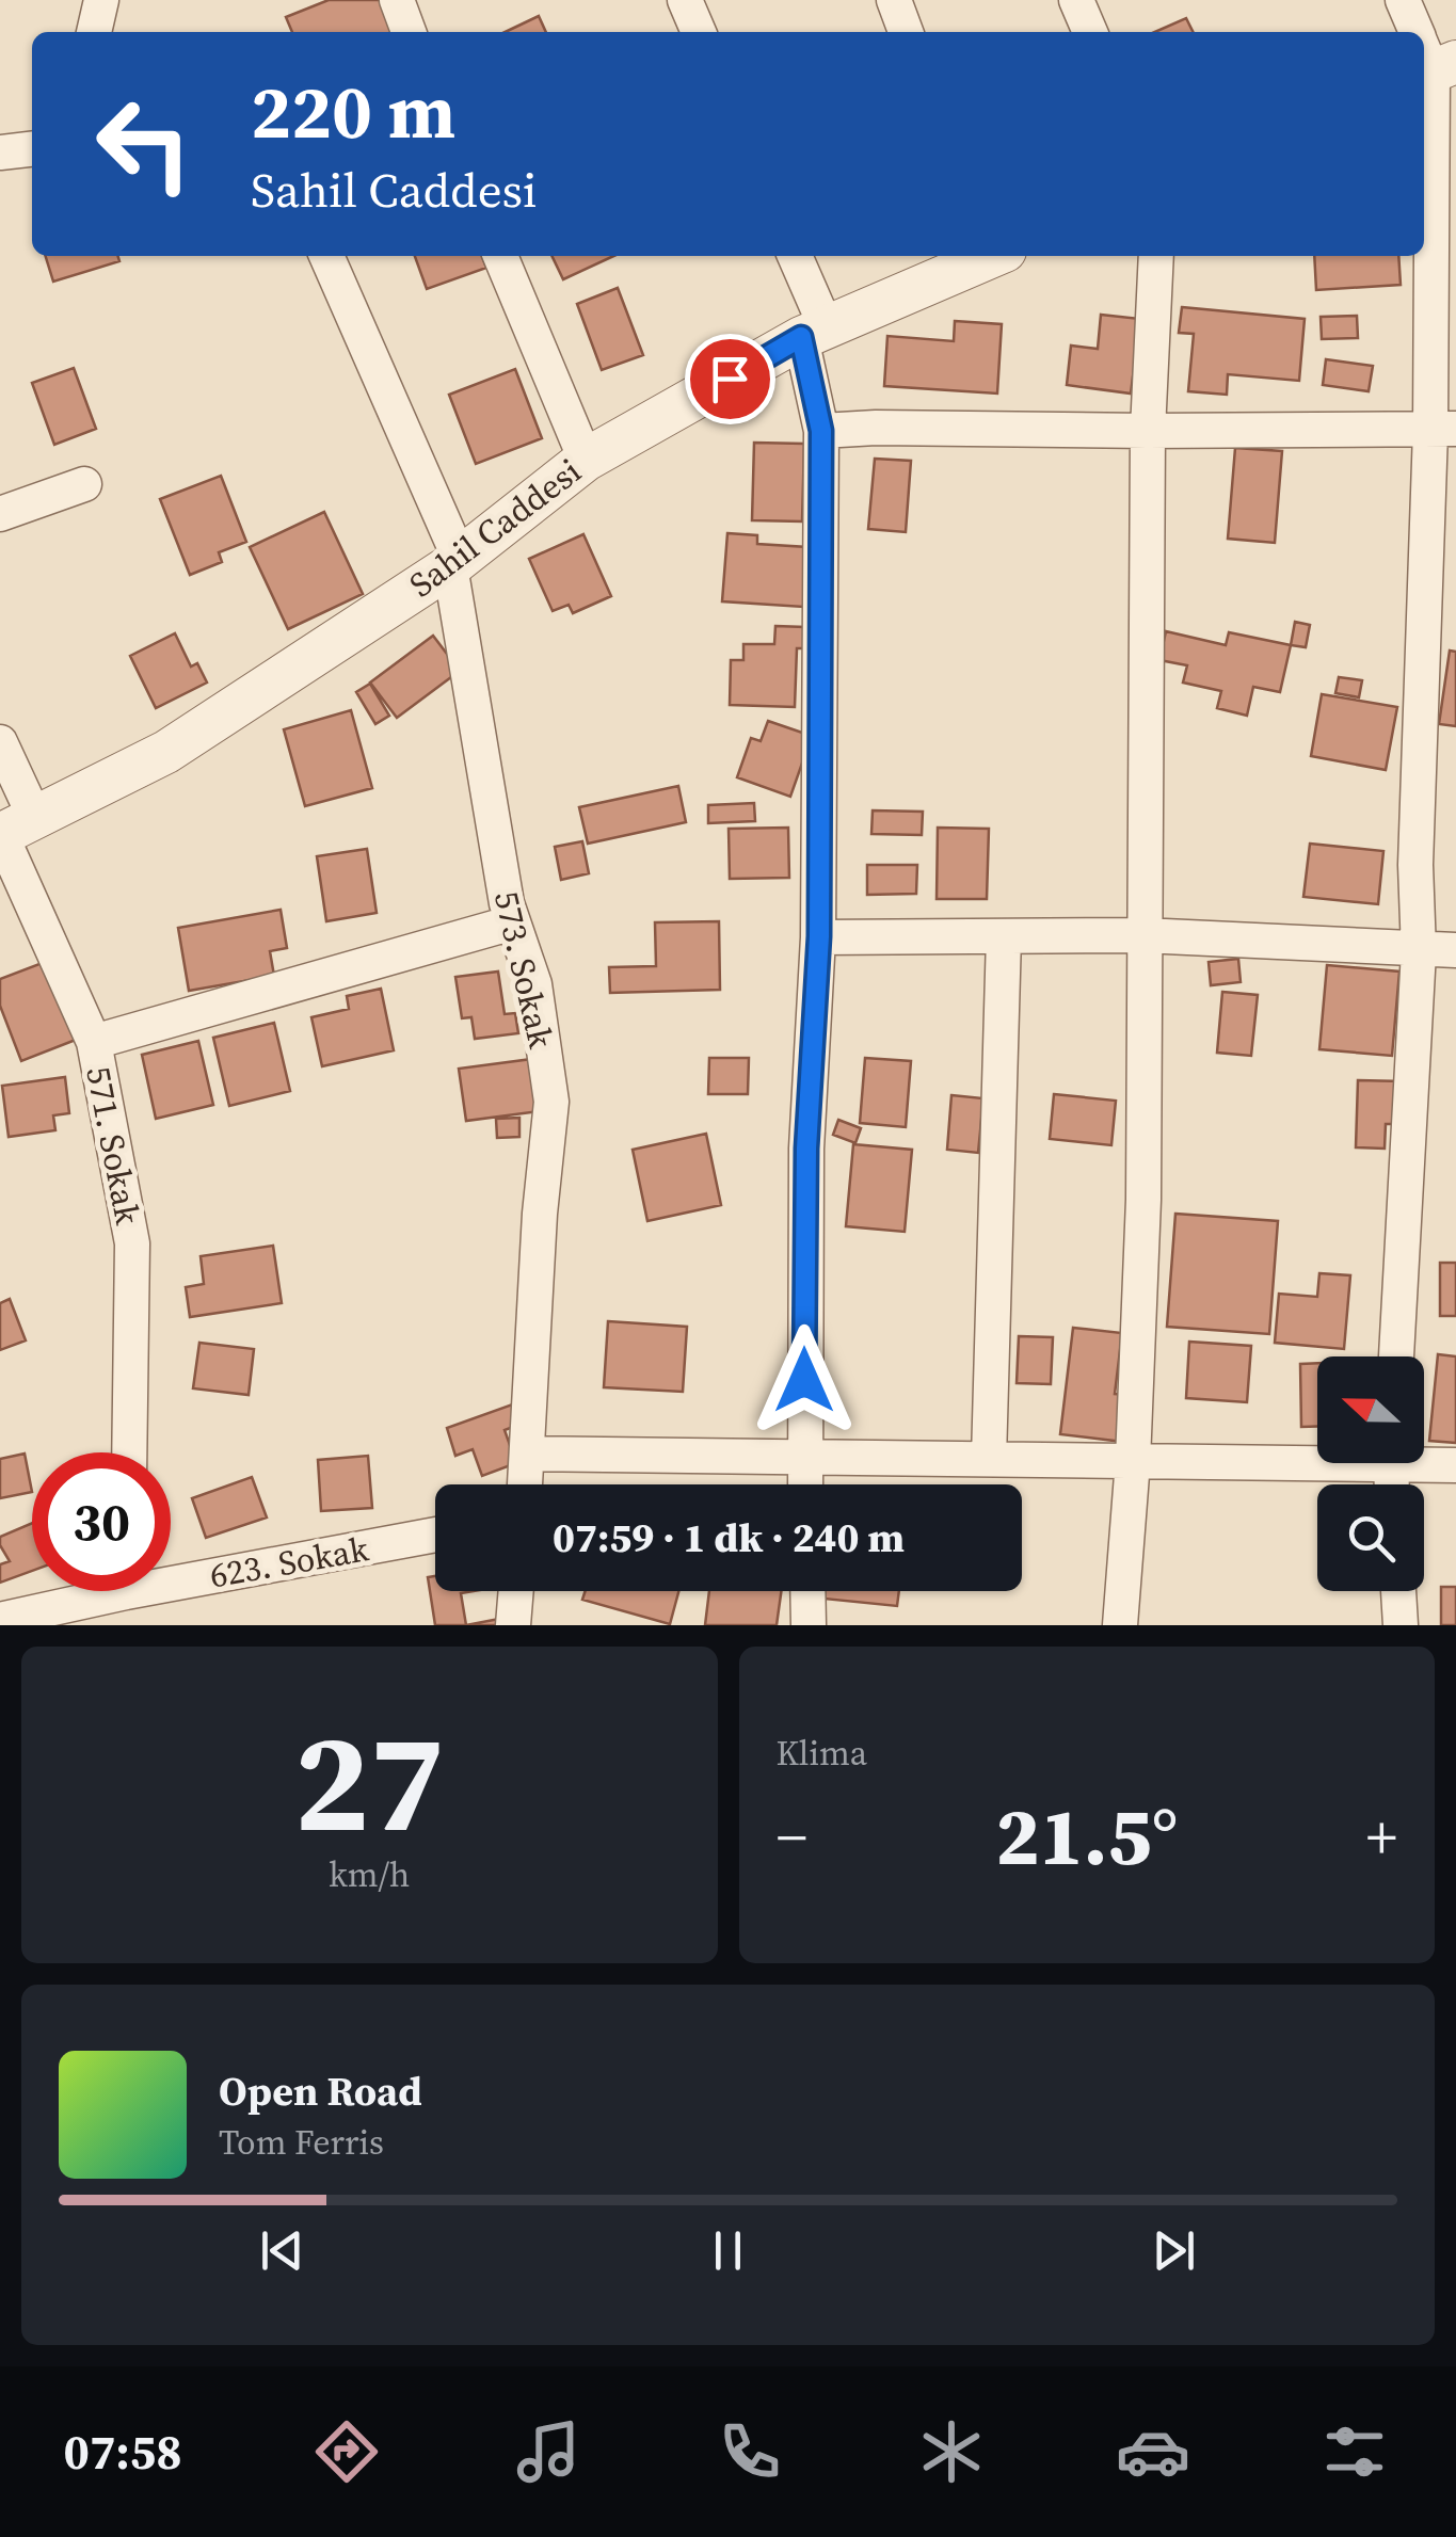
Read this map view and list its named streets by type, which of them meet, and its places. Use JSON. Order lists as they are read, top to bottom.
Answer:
{
  "streets": {
    "street": [
      "Sahil Caddesi",
      "573. Sokak",
      "571. Sokak",
      "623. Sokak"
    ]
  },
  "crossings": [
    ["Sahil Caddesi", "573. Sokak"],
    ["Sahil Caddesi", "571. Sokak"]
  ],
  "north": "left",
  "page": {
    "turn": ["220 m", "Sahil Caddesi"],
    "limit": "30",
    "trip": "07:59 · 1 dk · 240 m",
    "tile": [
      ["27", "km/h"],
      "Klima"
    ],
    "heat": ["−", "21.5°", "+"],
    "song": ["Open Road", "Tom Ferris"],
    "tabs": "07:58"
  }
}
